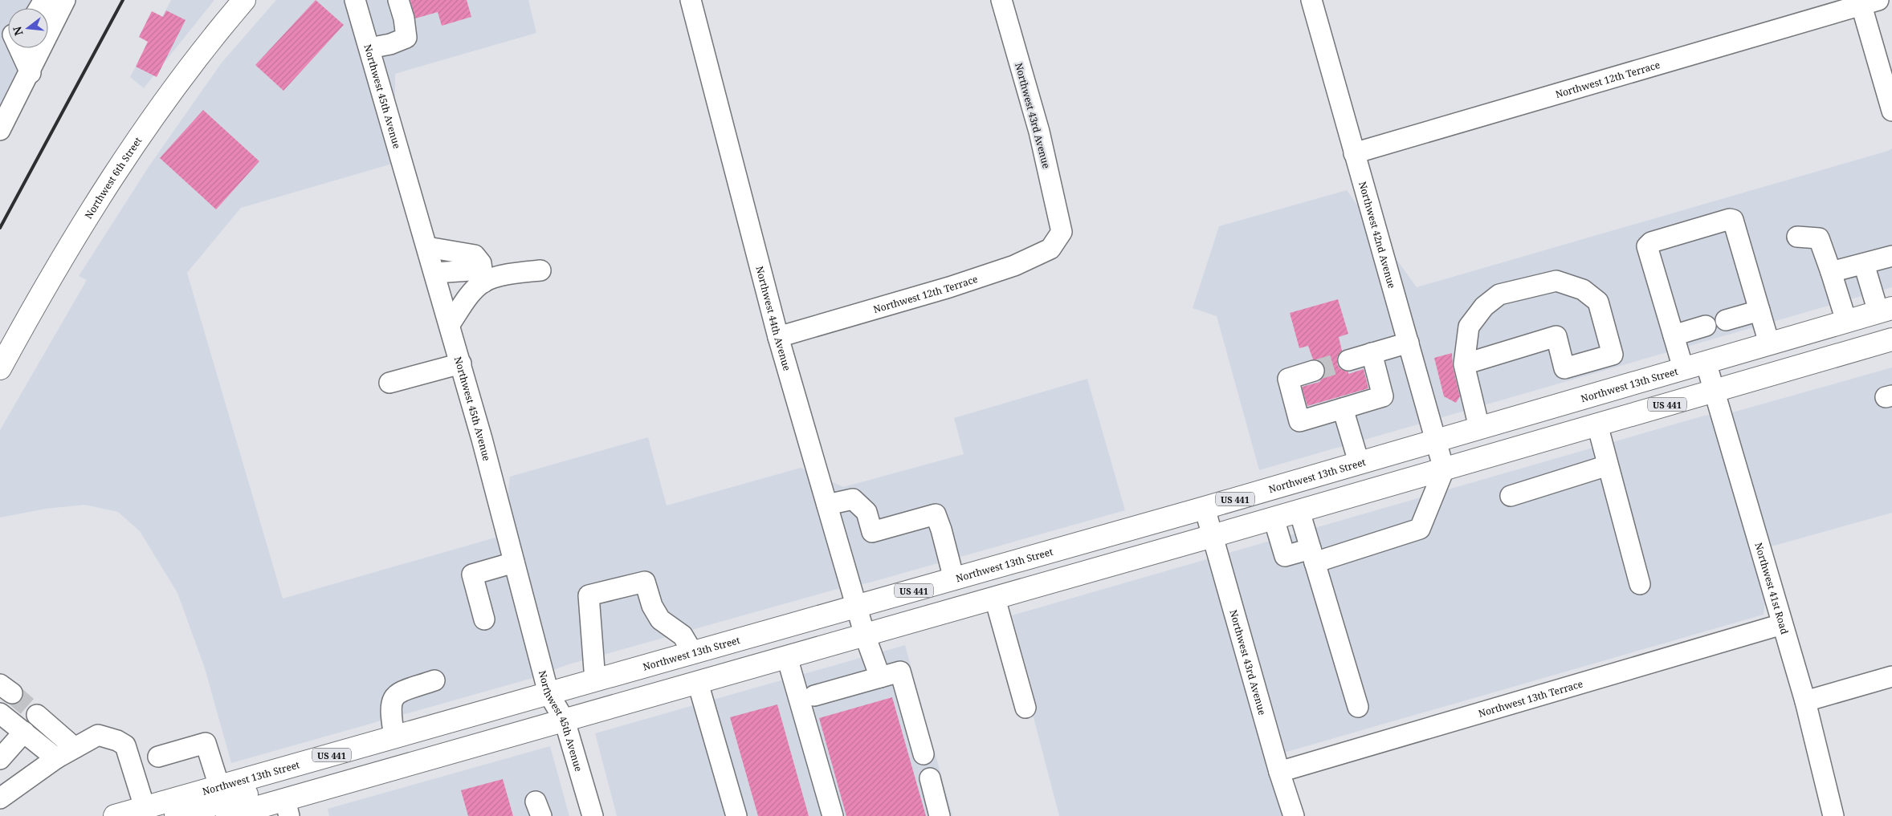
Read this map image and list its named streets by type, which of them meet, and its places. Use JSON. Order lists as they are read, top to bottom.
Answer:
{
  "streets": {
    "main road": ["Northwest 6th Street", "Northwest 13th Street", "US 441"],
    "street": [
      "Northwest 12th Terrace",
      "Northwest 45th Avenue",
      "Northwest 43rd Avenue",
      "Northwest 42nd Avenue",
      "Northwest 44th Avenue",
      "Northwest 41st Road",
      "Northwest 13th Terrace"
    ]
  },
  "crossings": [
    ["Northwest 12th Terrace", "Northwest 43rd Avenue"],
    ["Northwest 12th Terrace", "Northwest 42nd Avenue"],
    ["Northwest 12th Terrace", "Northwest 44th Avenue"],
    ["Northwest 45th Avenue", "Northwest 13th Street"],
    ["Northwest 45th Avenue", "US 441"],
    ["Northwest 43rd Avenue", "Northwest 13th Street"],
    ["Northwest 43rd Avenue", "US 441"],
    ["Northwest 43rd Avenue", "Northwest 13th Terrace"],
    ["Northwest 42nd Avenue", "Northwest 13th Street"],
    ["Northwest 42nd Avenue", "US 441"],
    ["Northwest 44th Avenue", "Northwest 13th Street"],
    ["Northwest 44th Avenue", "US 441"],
    ["Northwest 13th Street", "Northwest 41st Road"],
    ["US 441", "Northwest 41st Road"],
    ["Northwest 41st Road", "Northwest 13th Terrace"]
  ],
  "north": "left"
}
